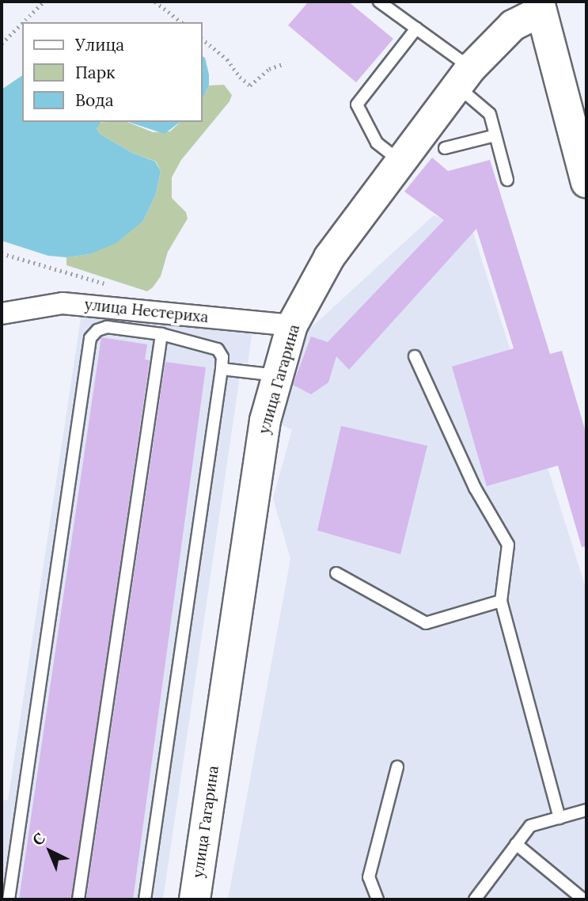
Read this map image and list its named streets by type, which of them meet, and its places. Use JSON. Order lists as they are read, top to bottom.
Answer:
{
  "streets": {
    "street": ["улица Нестериха", "улица Гагарина"]
  },
  "crossings": [
    ["улица Нестериха", "улица Гагарина"]
  ],
  "legend": ["Улица", "Парк", "Вода"],
  "north": "top left"
}
